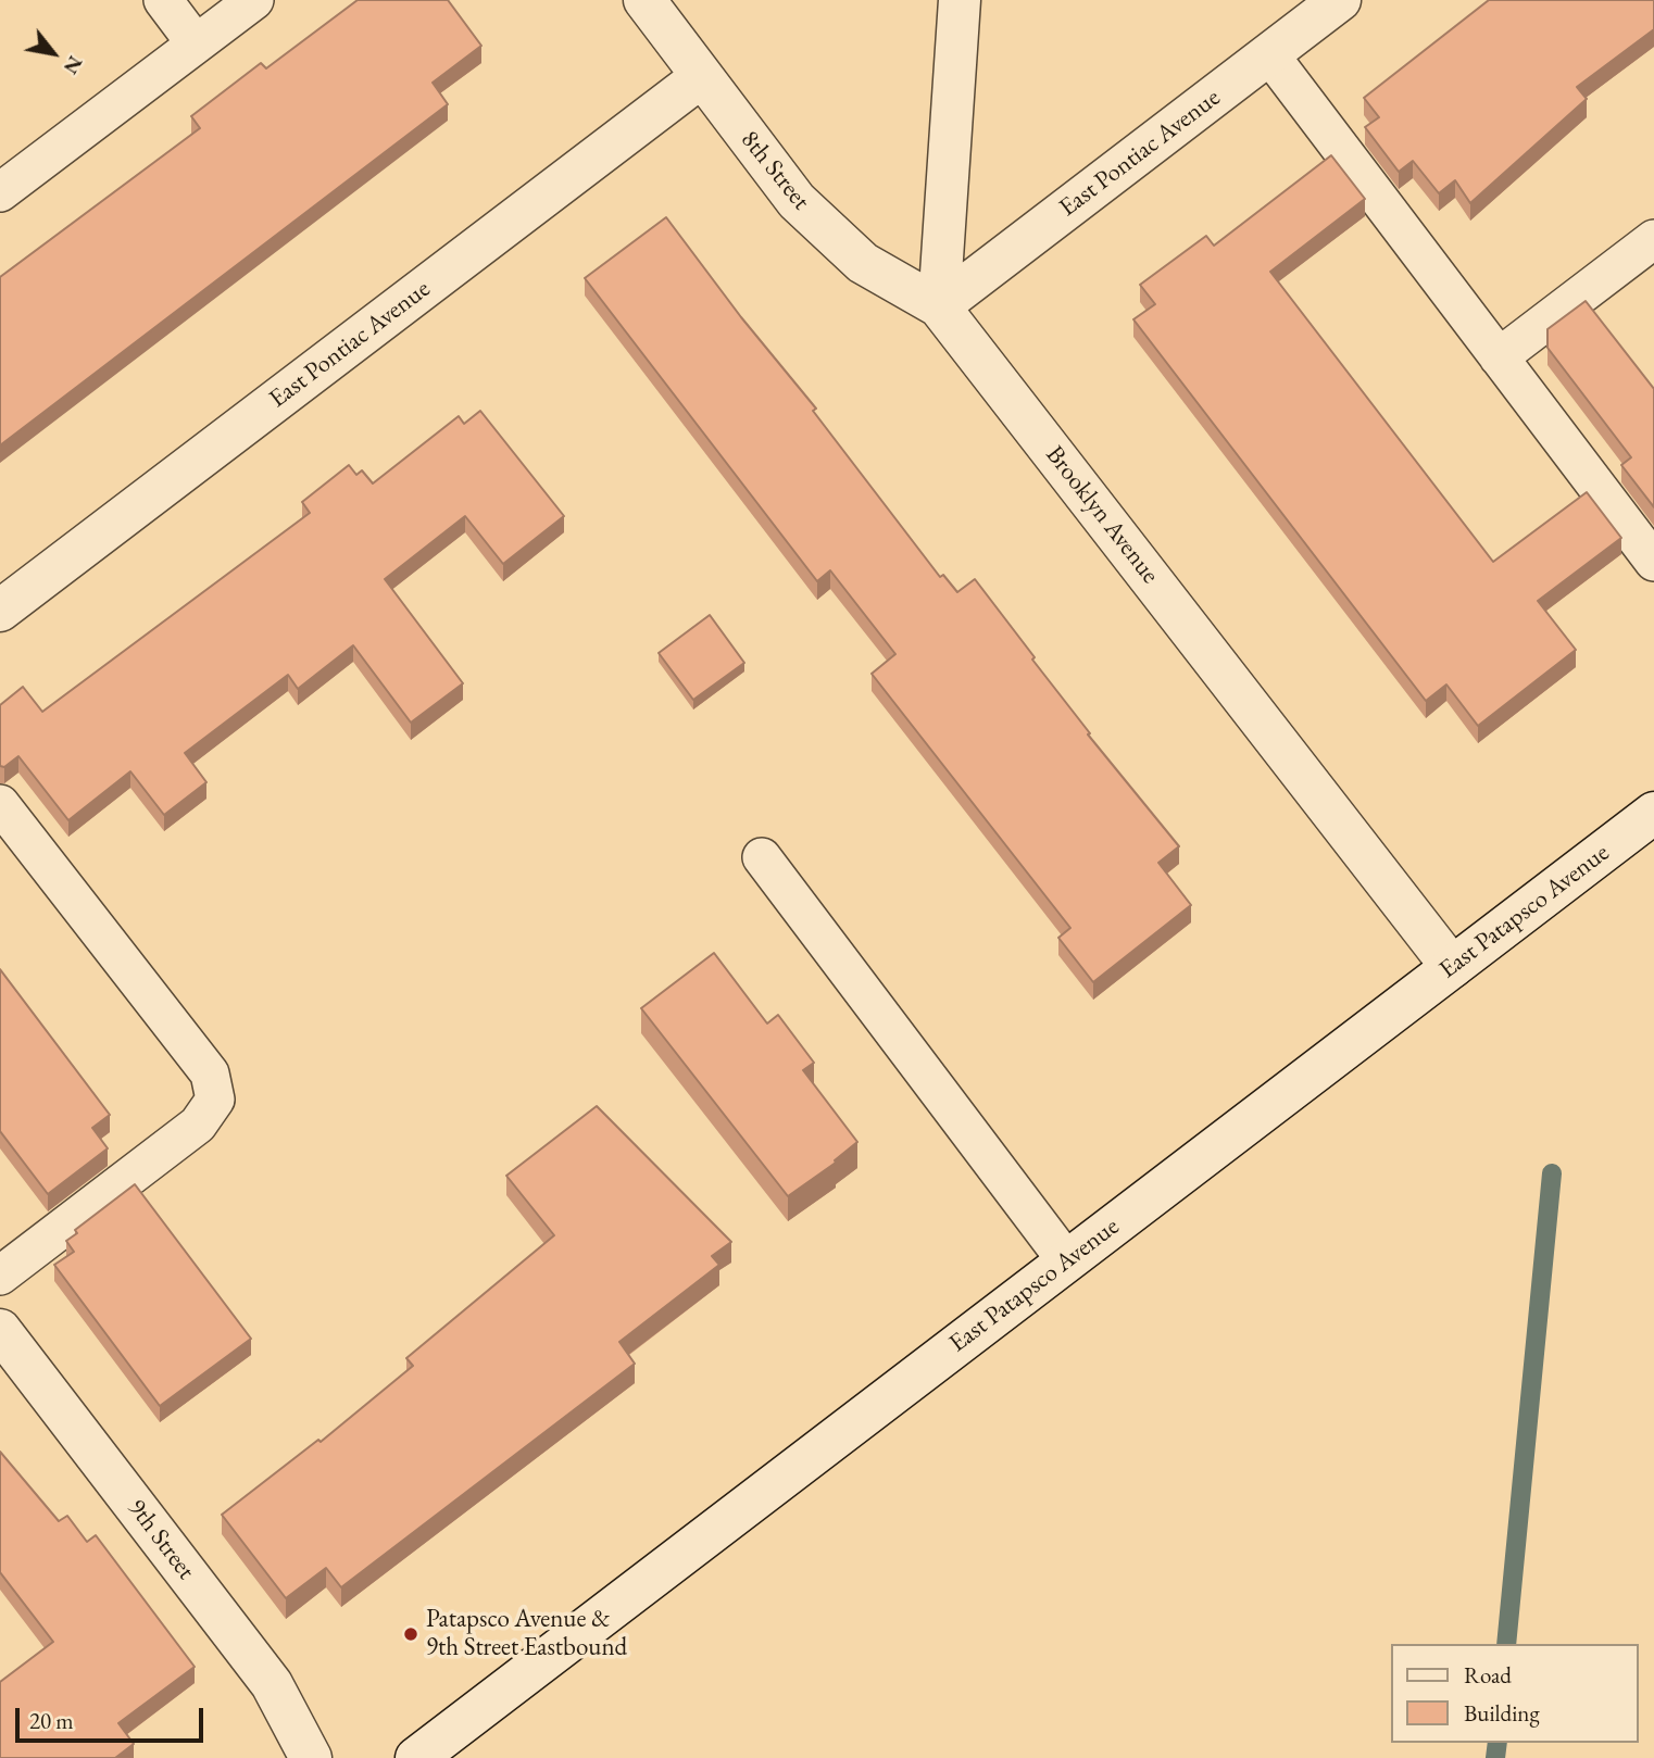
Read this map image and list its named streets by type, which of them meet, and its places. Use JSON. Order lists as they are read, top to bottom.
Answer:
{
  "streets": {
    "street": [
      "East Pontiac Avenue",
      "8th Street",
      "Brooklyn Avenue",
      "East Patapsco Avenue",
      "9th Street"
    ]
  },
  "crossings": [
    ["East Pontiac Avenue", "8th Street"],
    ["East Pontiac Avenue", "Brooklyn Avenue"],
    ["8th Street", "Brooklyn Avenue"],
    ["Brooklyn Avenue", "East Patapsco Avenue"]
  ],
  "places": ["Patapsco Avenue & 9th Street Eastbound"],
  "legend": ["Road", "Building"],
  "scale_bar": "20 m",
  "north": "bottom right"
}
